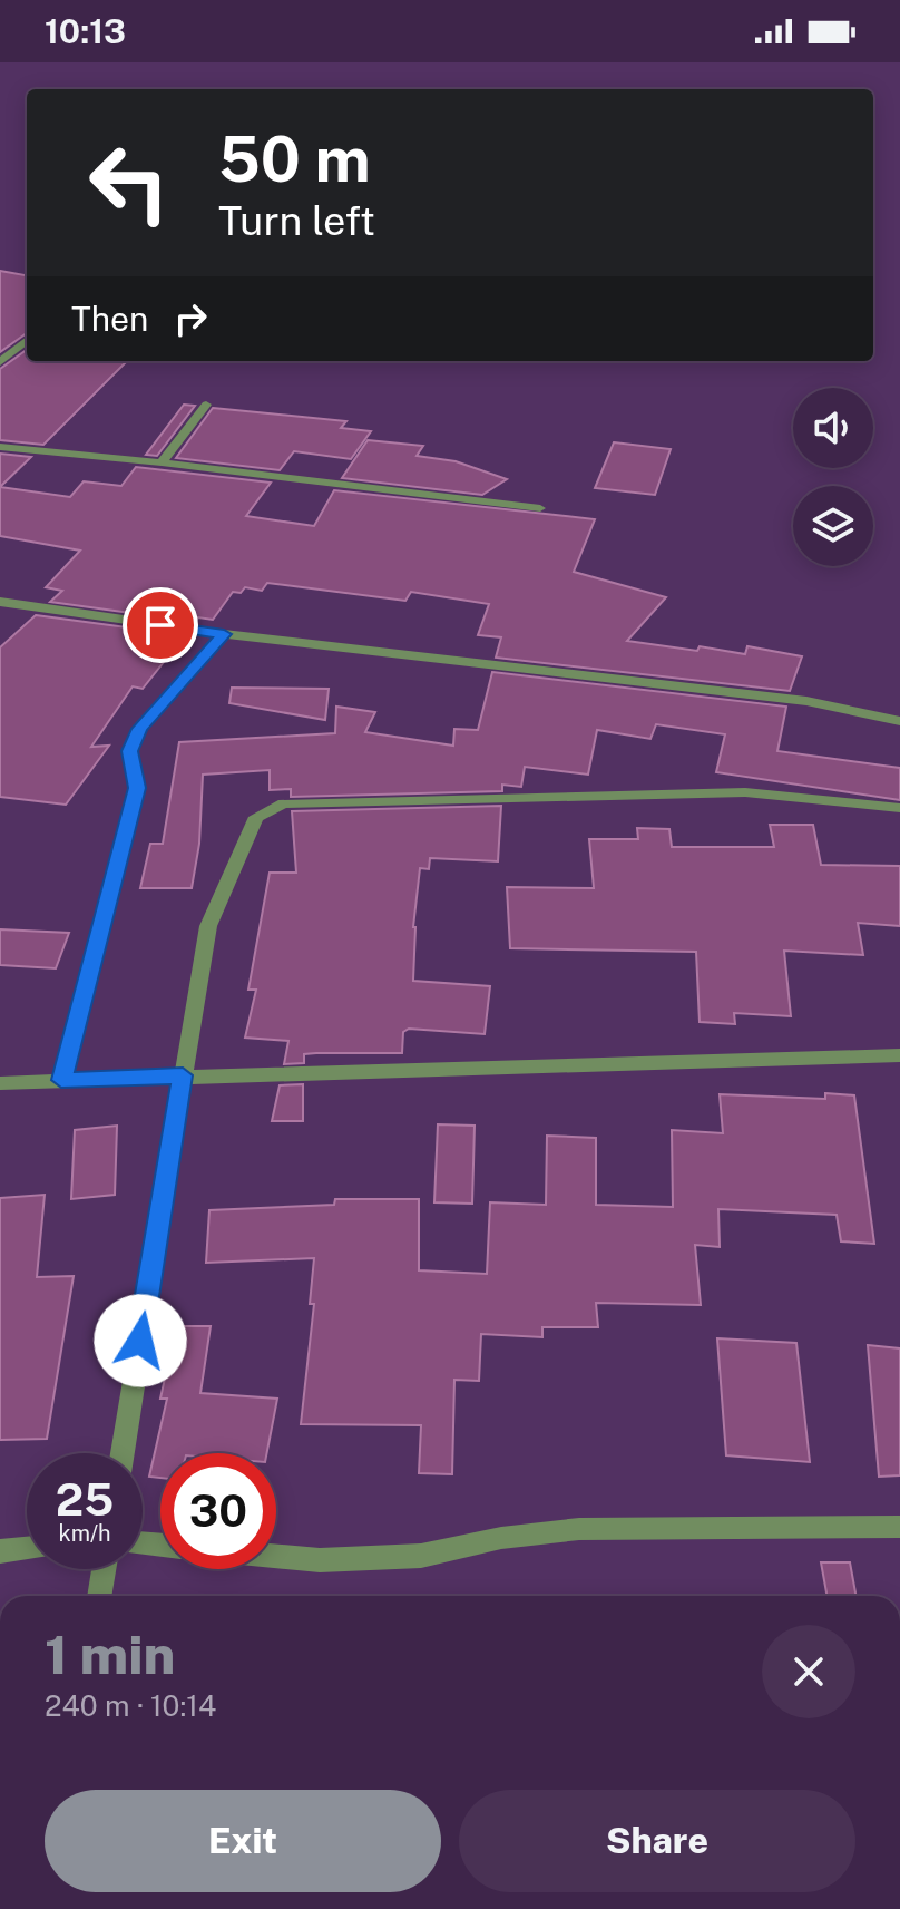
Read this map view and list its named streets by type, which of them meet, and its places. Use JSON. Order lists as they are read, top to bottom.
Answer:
{
  "page": {
    "status": "10:13",
    "turn": ["50 m", "Turn left"],
    "then": "Then",
    "speed": "25 km/h",
    "limit": "30",
    "heading": ["1 min", "240 m · 10:14"],
    "buttons": ["Exit", "Share"]
  }
}
